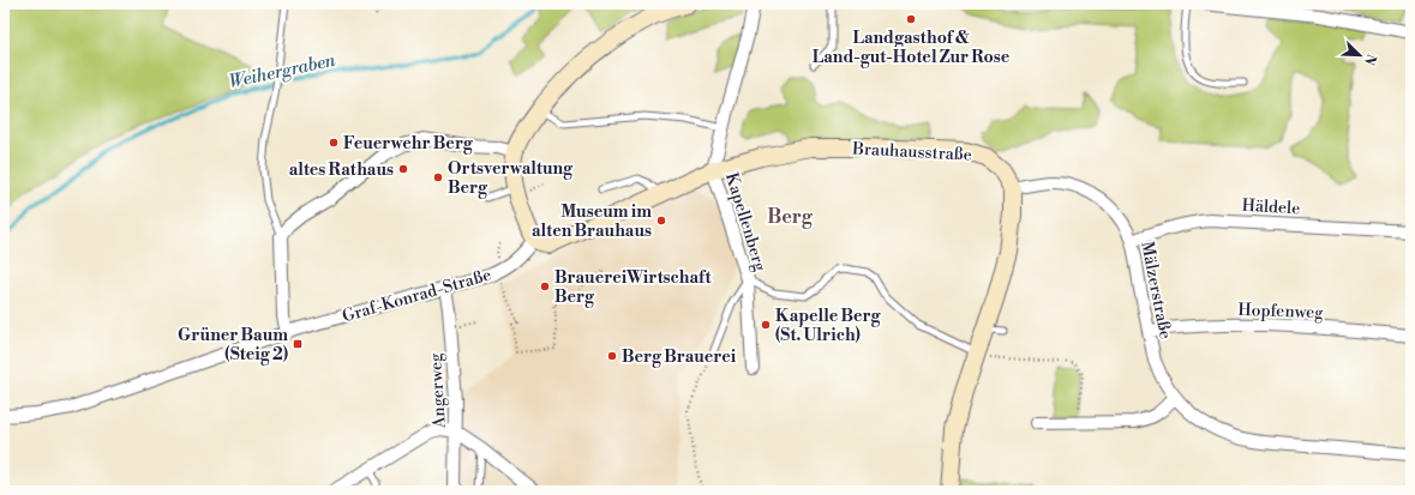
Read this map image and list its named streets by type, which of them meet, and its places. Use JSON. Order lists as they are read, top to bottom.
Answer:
{
  "streets": {
    "street": [
      "Brauhausstraße",
      "Häldele",
      "Kapellenberg",
      "Mälzerstraße",
      "Graf-Konrad-Straße",
      "Hopfenweg",
      "Angerweg"
    ]
  },
  "crossings": [
    ["Brauhausstraße", "Kapellenberg"],
    ["Brauhausstraße", "Mälzerstraße"],
    ["Brauhausstraße", "Graf-Konrad-Straße"],
    ["Häldele", "Mälzerstraße"],
    ["Mälzerstraße", "Hopfenweg"],
    ["Graf-Konrad-Straße", "Angerweg"]
  ],
  "districts": ["Berg"],
  "water": ["Weihergraben"],
  "places": {
    "other": [
      "Landgasthof & Land-gut-Hotel Zur Rose",
      "Feuerwehr Berg",
      "altes Rathaus",
      "Ortsverwaltung Berg",
      "Museum im alten Brauhaus",
      "BrauereiWirtschaft Berg",
      "Kapelle Berg (St. Ulrich)",
      "Berg Brauerei"
    ],
    "transit": ["Grüner Baum (Steig 2)"]
  },
  "north": "bottom right"
}
